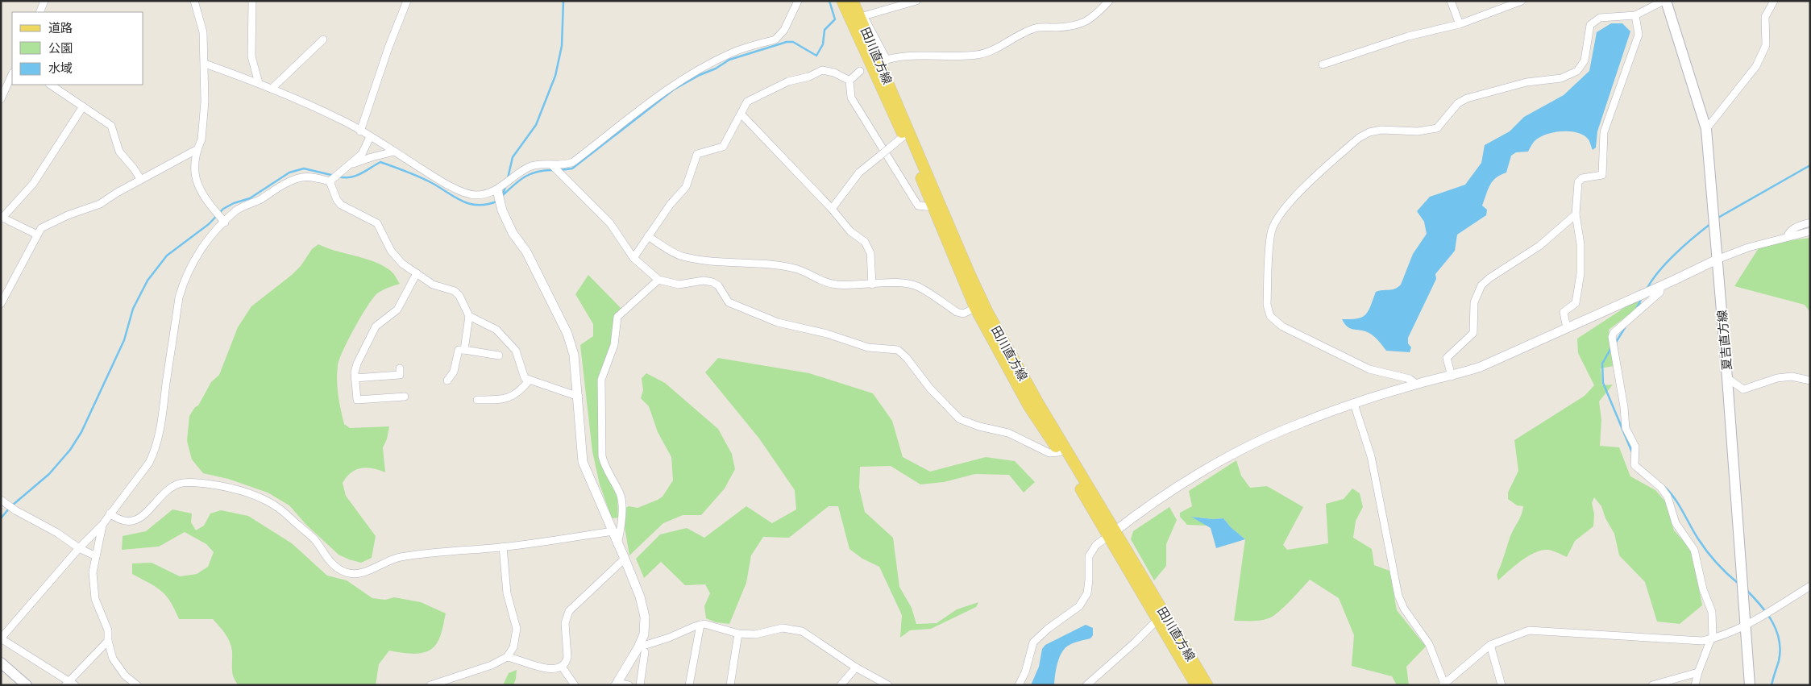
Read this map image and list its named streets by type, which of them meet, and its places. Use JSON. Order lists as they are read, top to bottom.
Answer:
{
  "streets": {
    "main road": ["田川直方線", "夏吉直方線"]
  },
  "legend": ["道路", "公園", "水域"]
}
